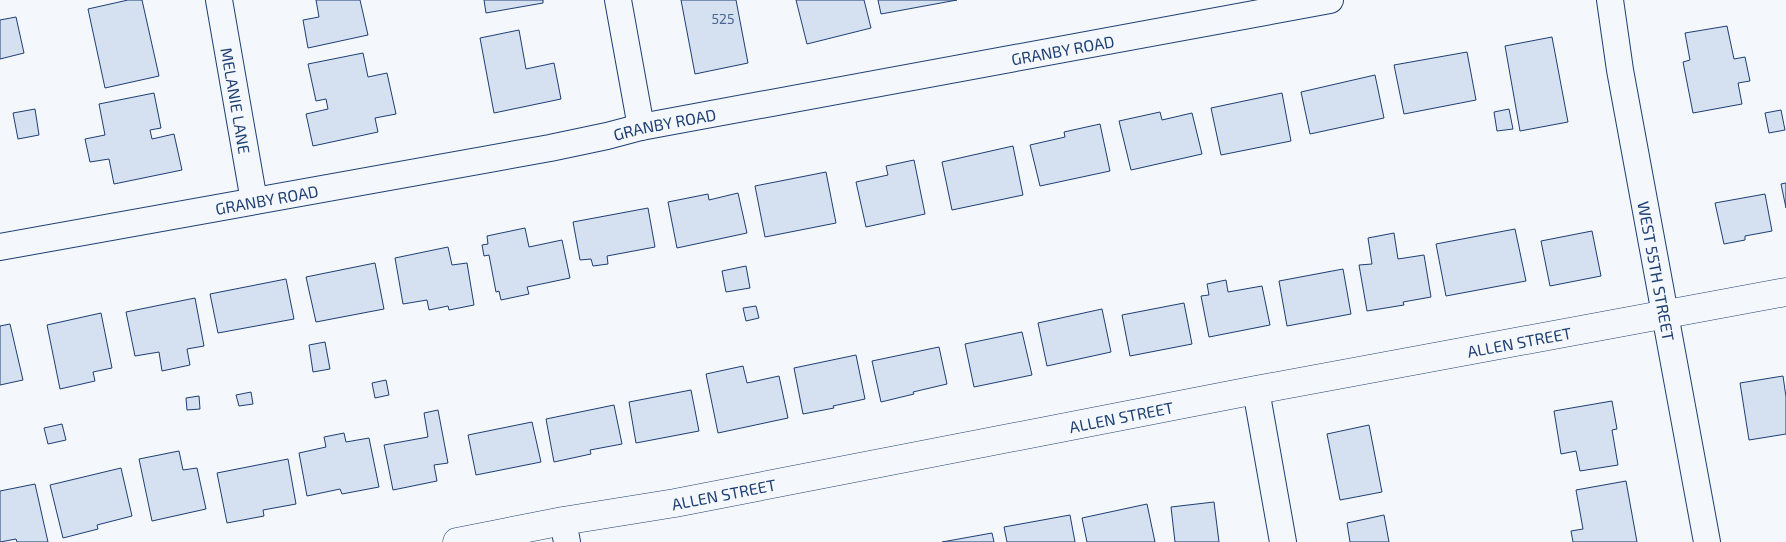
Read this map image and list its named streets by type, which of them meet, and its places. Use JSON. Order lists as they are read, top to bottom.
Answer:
{
  "streets": {
    "street": [
      "GRANBY ROAD",
      "MELANIE LANE",
      "WEST 55TH STREET",
      "ALLEN STREET"
    ]
  },
  "crossings": [
    ["GRANBY ROAD", "MELANIE LANE"],
    ["WEST 55TH STREET", "ALLEN STREET"]
  ],
  "house_numbers": ["525"]
}
